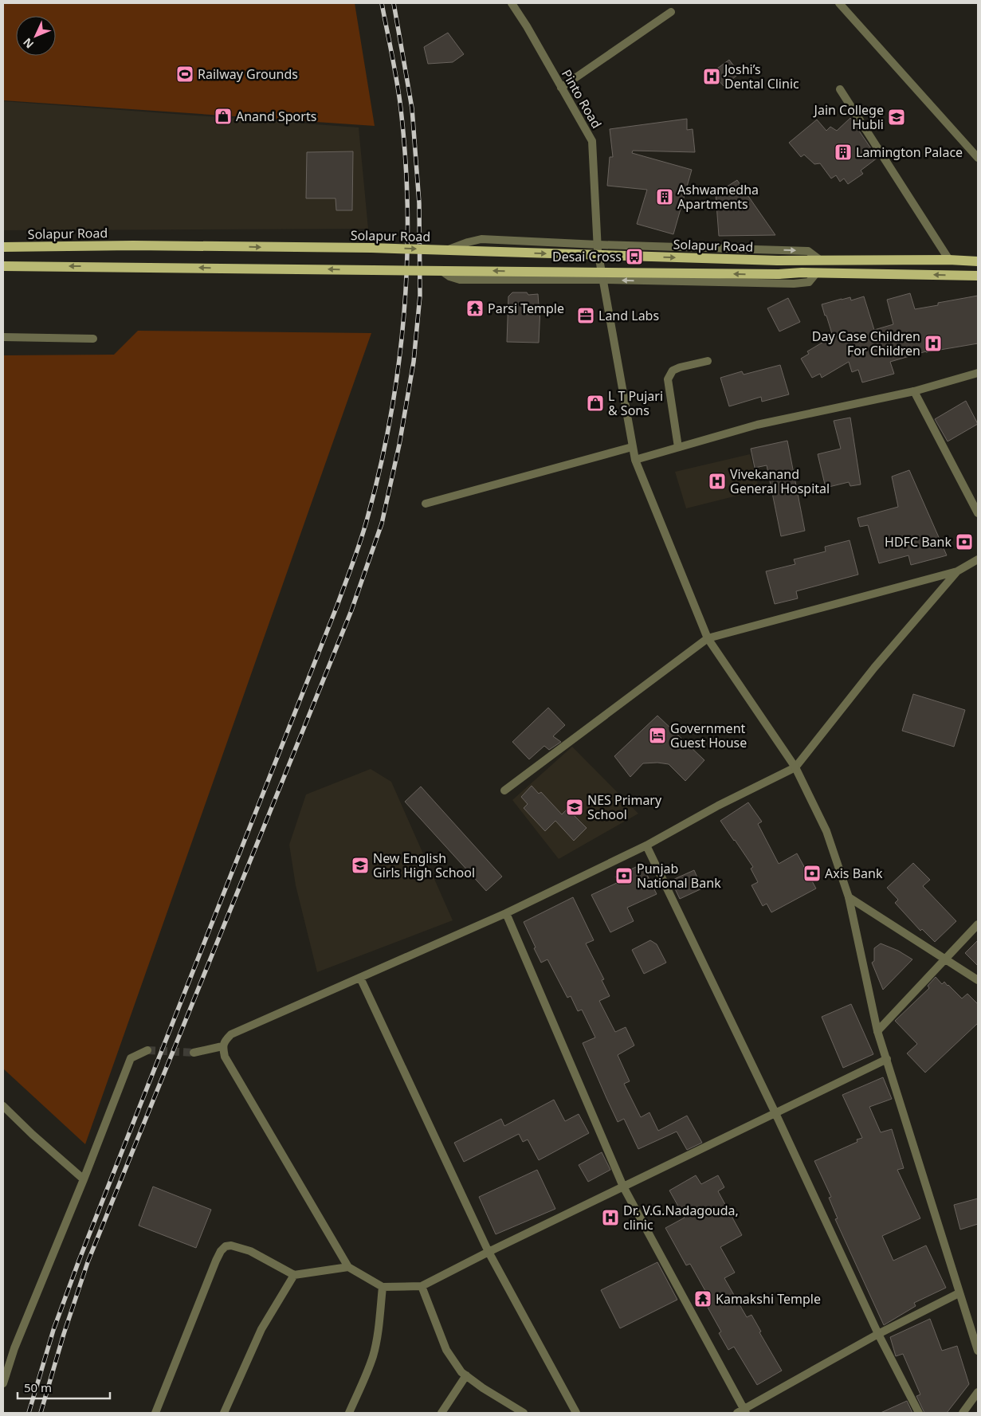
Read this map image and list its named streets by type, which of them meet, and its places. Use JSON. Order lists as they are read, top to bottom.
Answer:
{
  "streets": {
    "main road": ["Solapur Road"],
    "street": ["Pinto Road"]
  },
  "places": {
    "sports": ["Railway Grounds"],
    "hospital": [
      "Joshi’s Dental Clinic",
      "Day Case Children For Children",
      "Vivekanand General Hospital",
      "Dr. V.G.Nadagouda, clinic"
    ],
    "shop": ["Anand Sports", "L T Pujari & Sons"],
    "school or university": ["Jain College Hubli", "NES Primary School", "New English Girls High School"],
    "building": ["Lamington Palace", "Ashwamedha Apartments"],
    "bus stop": ["Desai Cross"],
    "temple": ["Parsi Temple", "Kamakshi Temple"],
    "office": ["Land Labs"],
    "bank": ["HDFC Bank", "Axis Bank", "Punjab National Bank"],
    "hotel": ["Government Guest House"]
  },
  "scale_bar": "50 m",
  "north": "bottom left"
}
